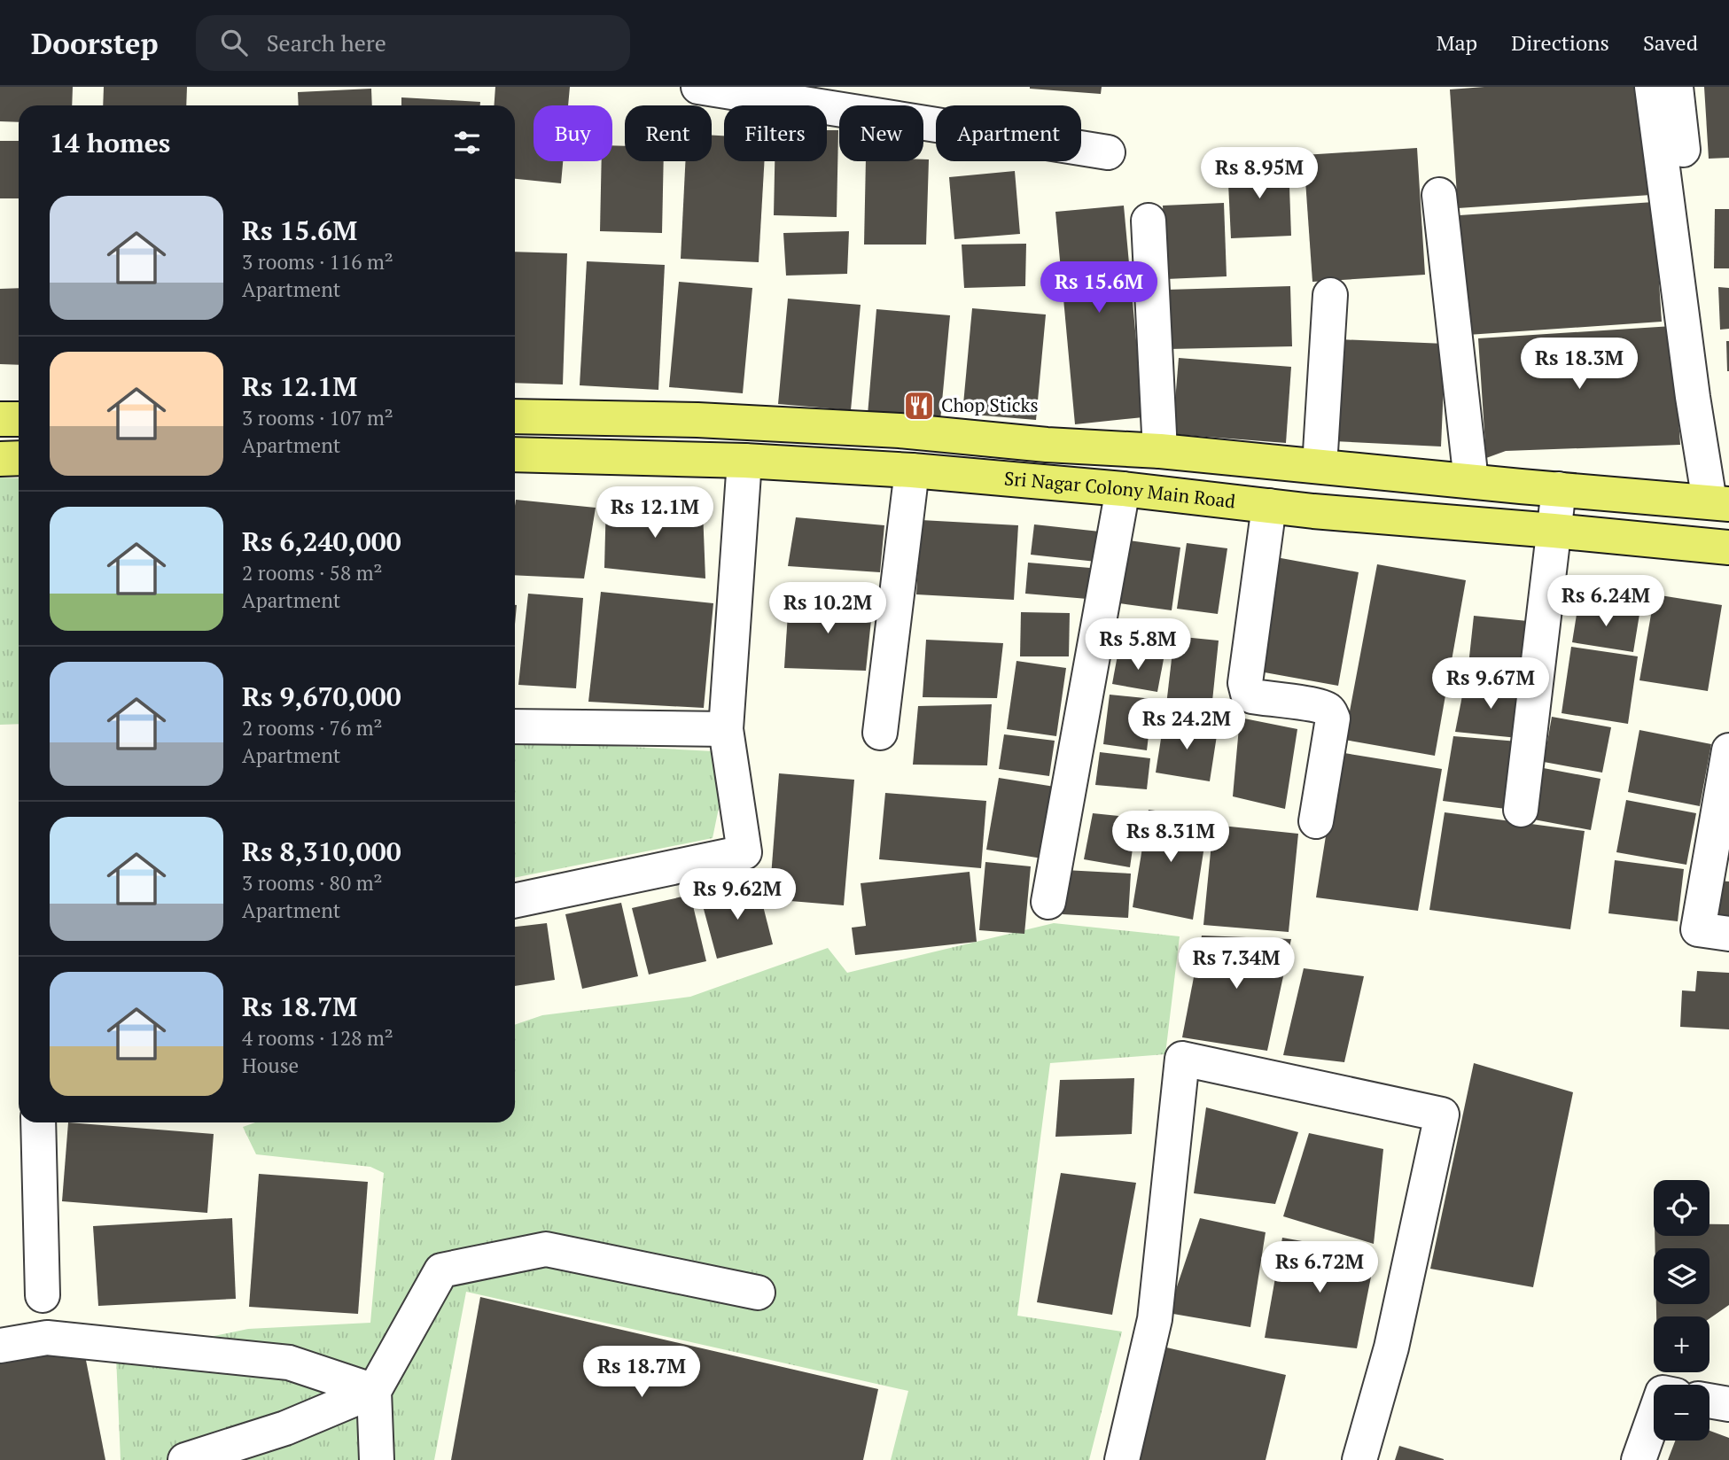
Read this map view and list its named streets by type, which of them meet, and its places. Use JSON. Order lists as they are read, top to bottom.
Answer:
{
  "streets": {
    "main road": ["Sri Nagar Colony Main Road"]
  },
  "places": {
    "restaurant": ["Chop Sticks"]
  },
  "page": {
    "header": "Doorstep",
    "search": "Search here",
    "nav": ["Map", "Directions", "Saved"],
    "chip": [
      "Buy",
      "Rent",
      "Filters",
      "New",
      "Apartment"
    ],
    "heading": "14 homes",
    "price": [
      "Rs 8.95M",
      "Rs 15.6M",
      "Rs 18.3M",
      "Rs 12.1M",
      "Rs 6.24M",
      "Rs 10.2M",
      "Rs 5.8M",
      "Rs 9.67M",
      "Rs 24.2M",
      "Rs 8.31M",
      "Rs 9.62M",
      "Rs 7.34M",
      "Rs 6.72M",
      "Rs 18.7M"
    ],
    "list": [
      {
        "name": "Rs 15.6M",
        "note": "3 rooms · 116 m² · Apartment"
      },
      {
        "name": "Rs 12.1M",
        "note": "3 rooms · 107 m² · Apartment"
      },
      {
        "name": "Rs 6,240,000",
        "note": "2 rooms · 58 m² · Apartment"
      },
      {
        "name": "Rs 9,670,000",
        "note": "2 rooms · 76 m² · Apartment"
      },
      {
        "name": "Rs 8,310,000",
        "note": "3 rooms · 80 m² · Apartment"
      },
      {
        "name": "Rs 18.7M",
        "note": "4 rooms · 128 m² · House"
      }
    ],
    "map_buttons": ["+", "−"]
  }
}
